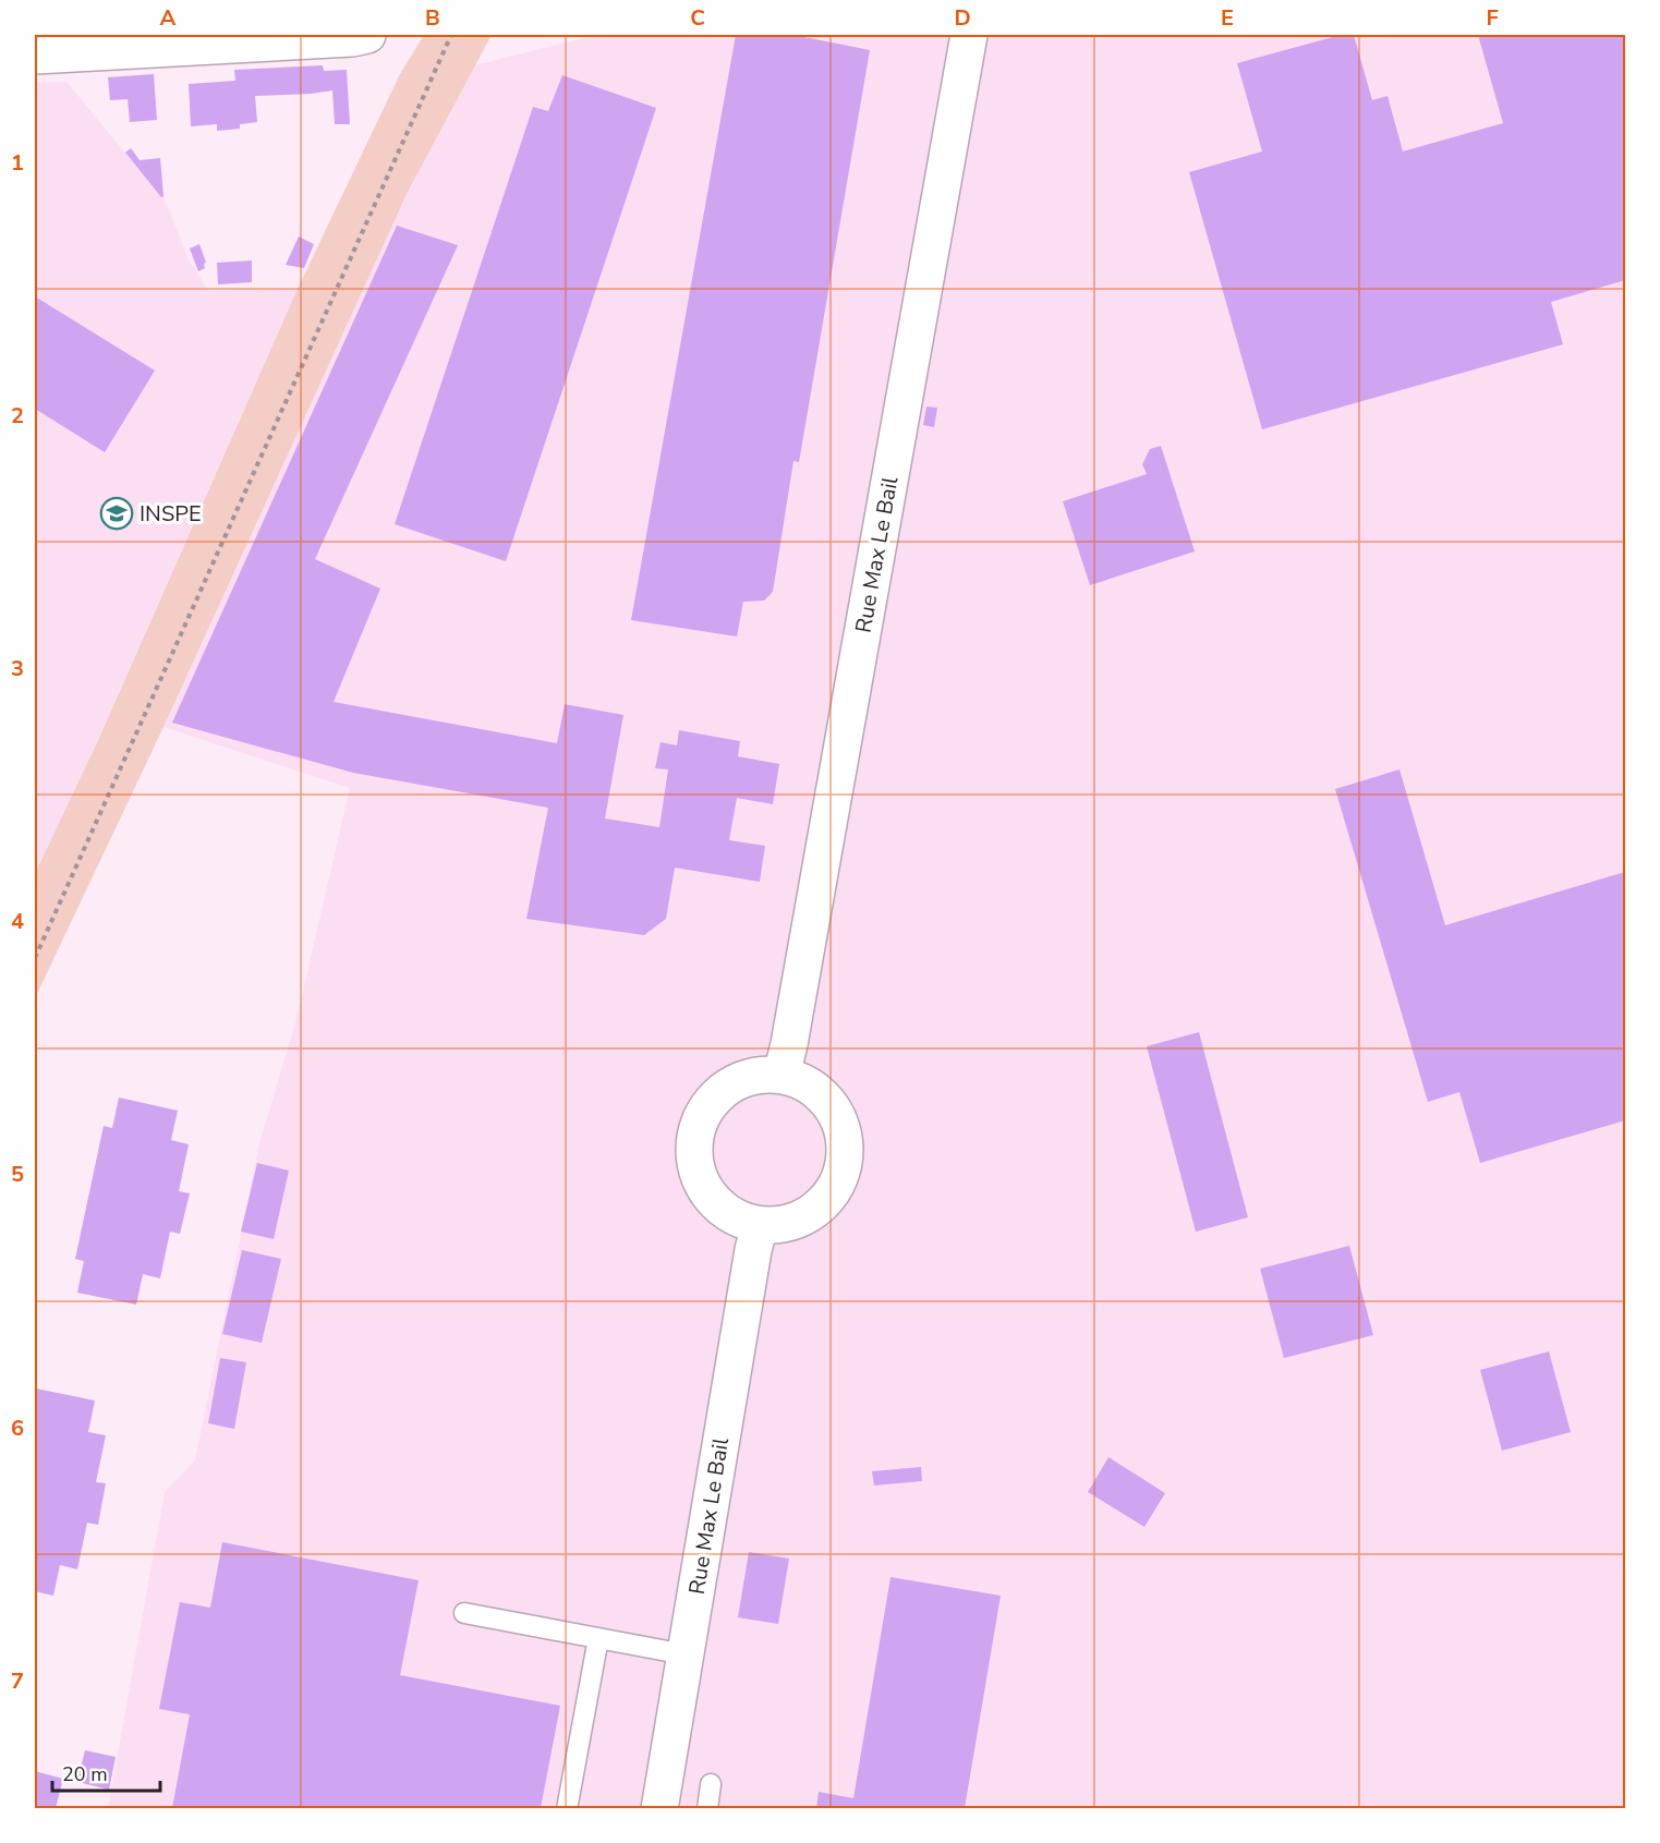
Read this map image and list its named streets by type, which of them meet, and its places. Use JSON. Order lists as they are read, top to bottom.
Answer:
{
  "streets": {
    "street": ["Rue Max Le Bail"]
  },
  "places": {
    "school or university": ["INSPE"]
  },
  "scale_bar": "20 m",
  "grid": {
    "columns": [
      "A",
      "B",
      "C",
      "D",
      "E",
      "F"
    ],
    "rows": [
      "1",
      "2",
      "3",
      "4",
      "5",
      "6",
      "7"
    ]
  }
}
